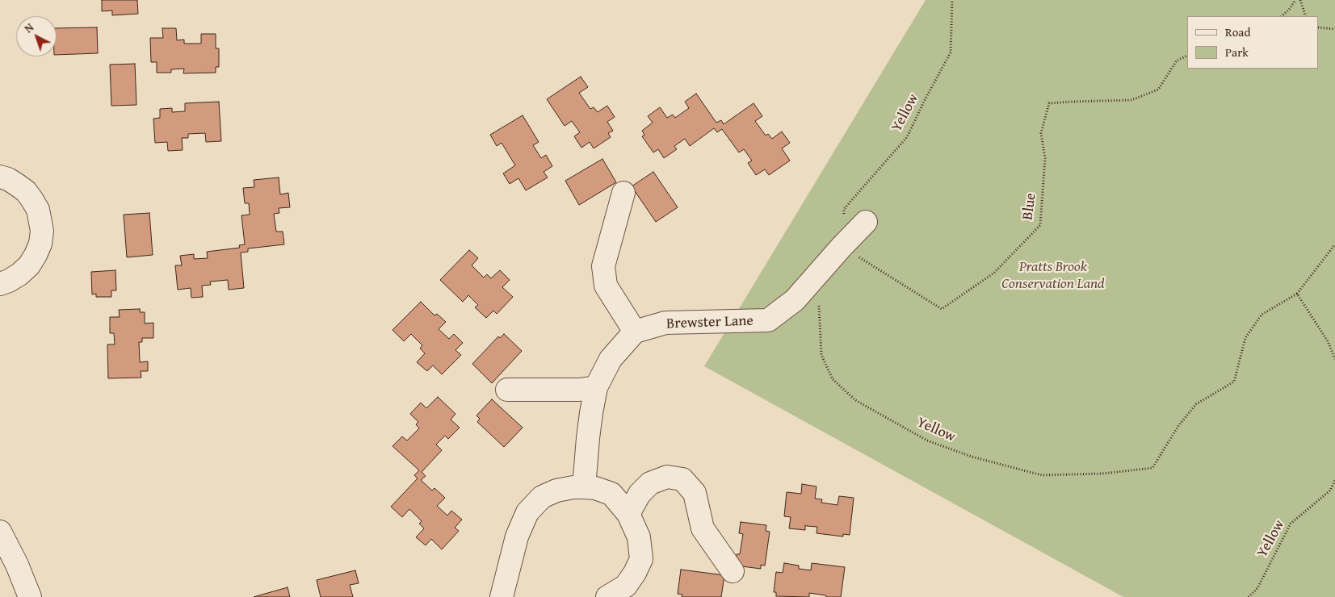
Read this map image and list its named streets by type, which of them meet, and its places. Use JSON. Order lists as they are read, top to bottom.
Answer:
{
  "streets": {
    "street": ["Brewster Lane"],
    "path": ["Yellow", "Blue"]
  },
  "crossings": [
    ["Yellow", "Blue"],
    ["Yellow", "Brewster Lane"],
    ["Blue", "Brewster Lane"]
  ],
  "parks": ["Pratts Brook Conservation Land"],
  "legend": ["Road", "Park"],
  "north": "top left"
}
